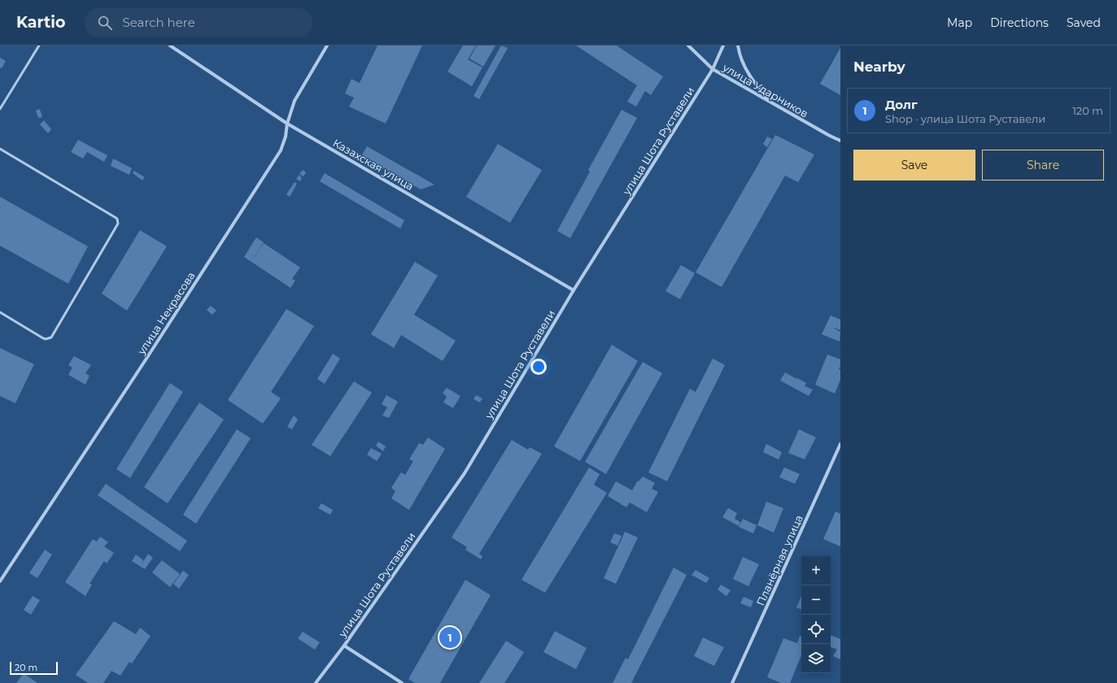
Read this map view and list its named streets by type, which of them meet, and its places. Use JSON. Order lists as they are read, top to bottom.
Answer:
{
  "streets": {
    "street": [
      "улица Ударников",
      "улица Шота Руставели",
      "Казахская улица",
      "улица Некрасова",
      "Планёрная улица"
    ]
  },
  "crossings": [
    ["улица Ударников", "улица Шота Руставели"],
    ["улица Шота Руставели", "Казахская улица"],
    ["Казахская улица", "улица Некрасова"]
  ],
  "scale_bar": "20 m",
  "page": {
    "header": "Kartio",
    "search": "Search here",
    "nav": ["Map", "Directions", "Saved"],
    "heading": "Nearby",
    "list": [
      {
        "mark": "1",
        "name": "Долг",
        "note": "Shop · улица Шота Руставели",
        "value": "120 m"
      }
    ],
    "buttons": ["Save", "Share"],
    "map_buttons": ["+", "−"],
    "pins": "1",
    "scale": "20 m"
  }
}
